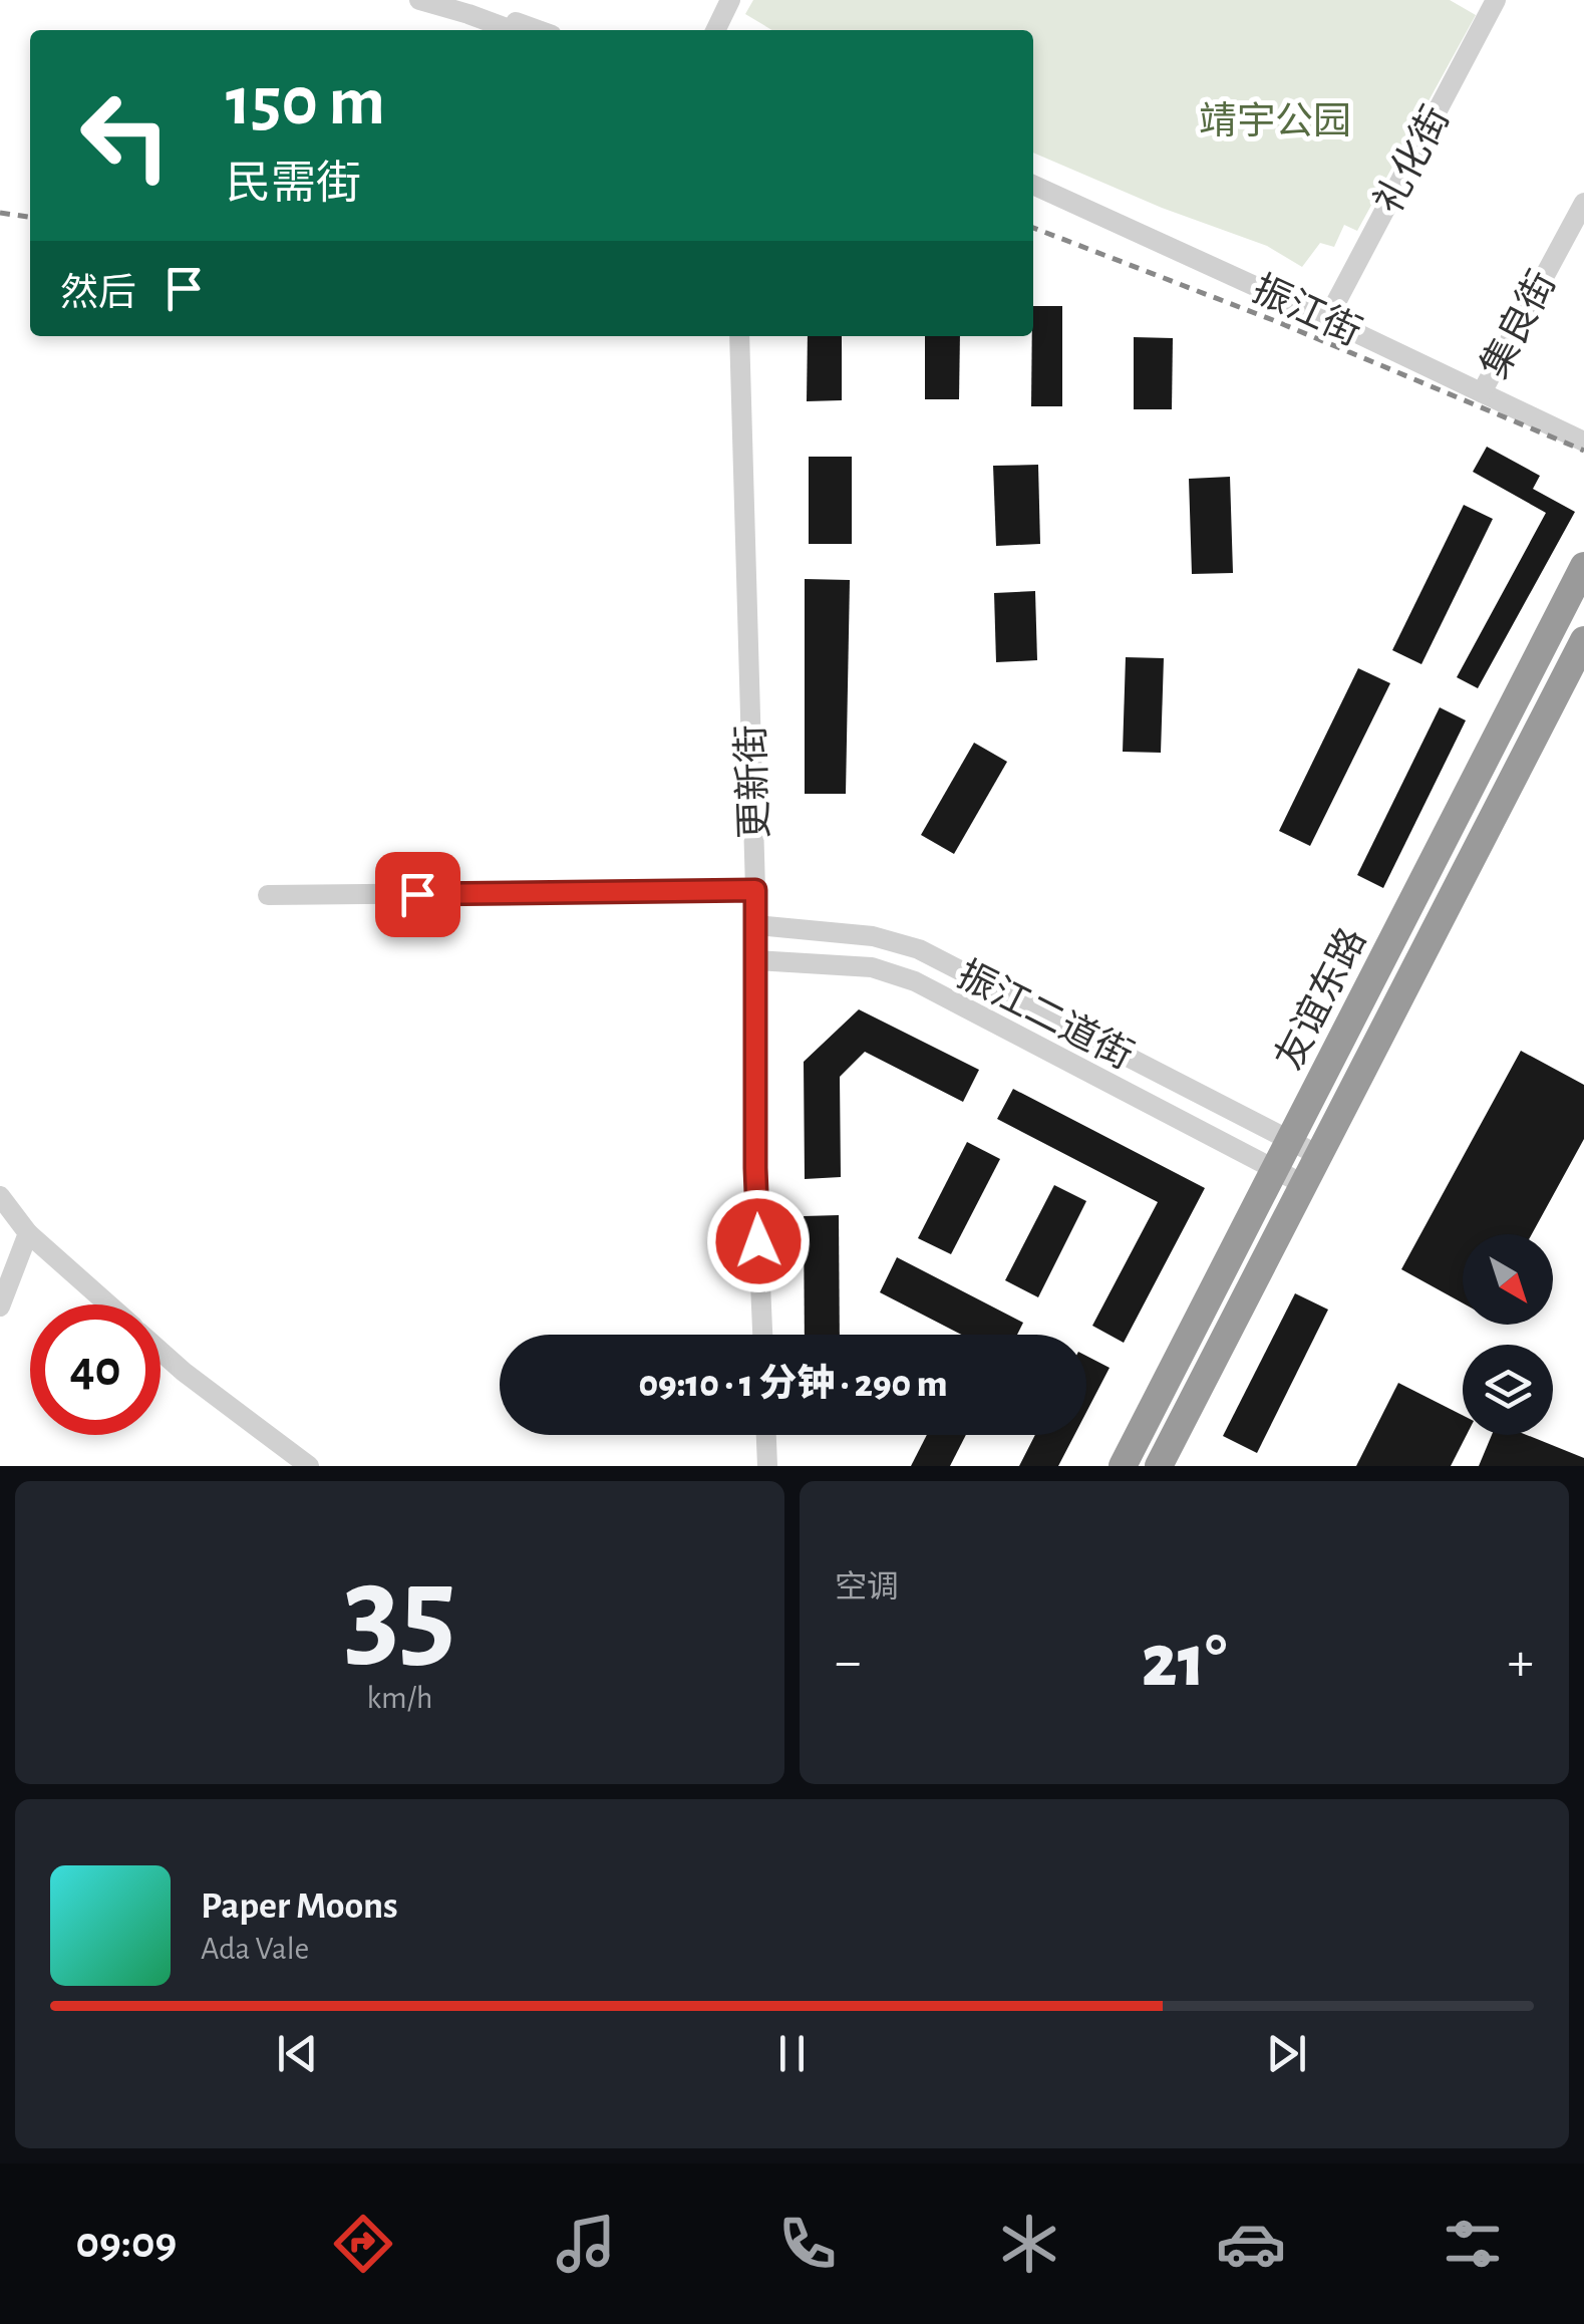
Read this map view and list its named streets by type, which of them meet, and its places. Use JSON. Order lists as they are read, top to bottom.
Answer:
{
  "streets": {
    "highway": ["友谊东路"],
    "street": [
      "礼化街",
      "振江街",
      "集良街",
      "更新街",
      "振江二道街"
    ]
  },
  "crossings": [
    ["礼化街", "振江街"],
    ["振江街", "集良街"],
    ["更新街", "振江二道街"],
    ["友谊东路", "振江二道街"]
  ],
  "parks": ["靖宇公园"],
  "north": "bottom right",
  "page": {
    "turn": ["150 m", "民需街"],
    "then": "然后",
    "limit": "40",
    "trip": "09:10 · 1 分钟 · 290 m",
    "tile": [
      ["35", "km/h"],
      "空调"
    ],
    "heat": ["−", "21°", "+"],
    "song": ["Paper Moons", "Ada Vale"],
    "tabs": "09:09"
  }
}
